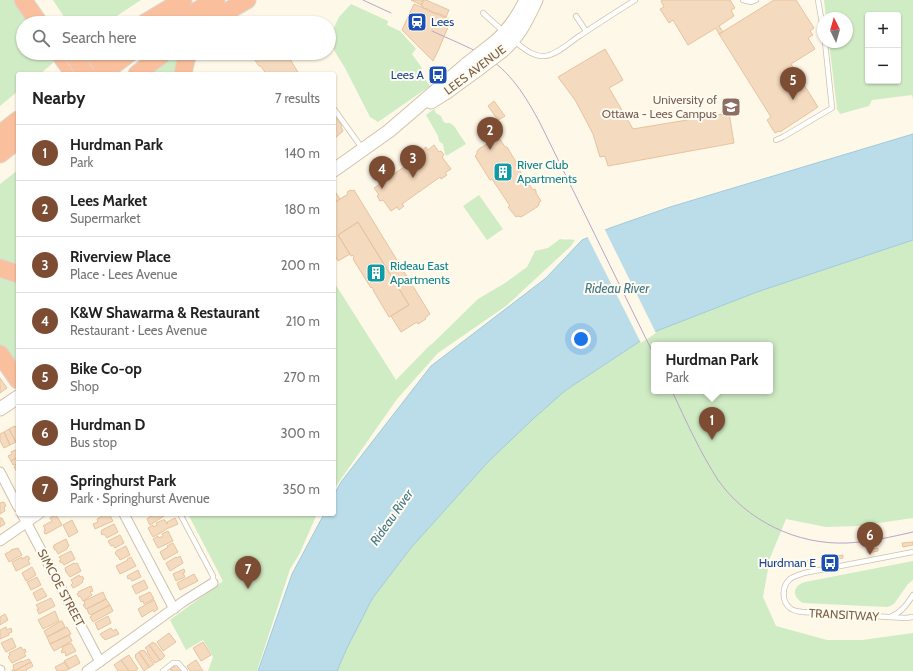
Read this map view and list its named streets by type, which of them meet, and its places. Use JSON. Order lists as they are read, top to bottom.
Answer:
{
  "streets": {
    "main road": ["LEES AVENUE"],
    "street": ["SIMCOE STREET"],
    "lane": ["TRANSITWAY"]
  },
  "water": ["Rideau River"],
  "places": {
    "station": ["Lees"],
    "bus stop": ["Lees A", "Hurdman E"],
    "school or university": ["University of Ottawa - Lees Campus"],
    "building": ["River Club Apartments", "Rideau East Apartments"]
  },
  "north": "top",
  "page": {
    "map_buttons": ["+", "−"],
    "search": "Search here",
    "pins": [
      "5",
      "2",
      "3",
      "4",
      "1",
      "6",
      "7"
    ],
    "heading": ["Nearby", "7 results"],
    "list": [
      {
        "mark": "1",
        "name": "Hurdman Park",
        "note": "Park",
        "value": "140 m"
      },
      {
        "mark": "2",
        "name": "Lees Market",
        "note": "Supermarket",
        "value": "180 m"
      },
      {
        "mark": "3",
        "name": "Riverview Place",
        "note": "Place · Lees Avenue",
        "value": "200 m"
      },
      {
        "mark": "4",
        "name": "K&W Shawarma & Restaurant",
        "note": "Restaurant · Lees Avenue",
        "value": "210 m"
      },
      {
        "mark": "5",
        "name": "Bike Co-op",
        "note": "Shop",
        "value": "270 m"
      },
      {
        "mark": "6",
        "name": "Hurdman D",
        "note": "Bus stop",
        "value": "300 m"
      },
      {
        "mark": "7",
        "name": "Springhurst Park",
        "note": "Park · Springhurst Avenue",
        "value": "350 m"
      }
    ],
    "popup": ["Hurdman Park", "Park"]
  }
}
